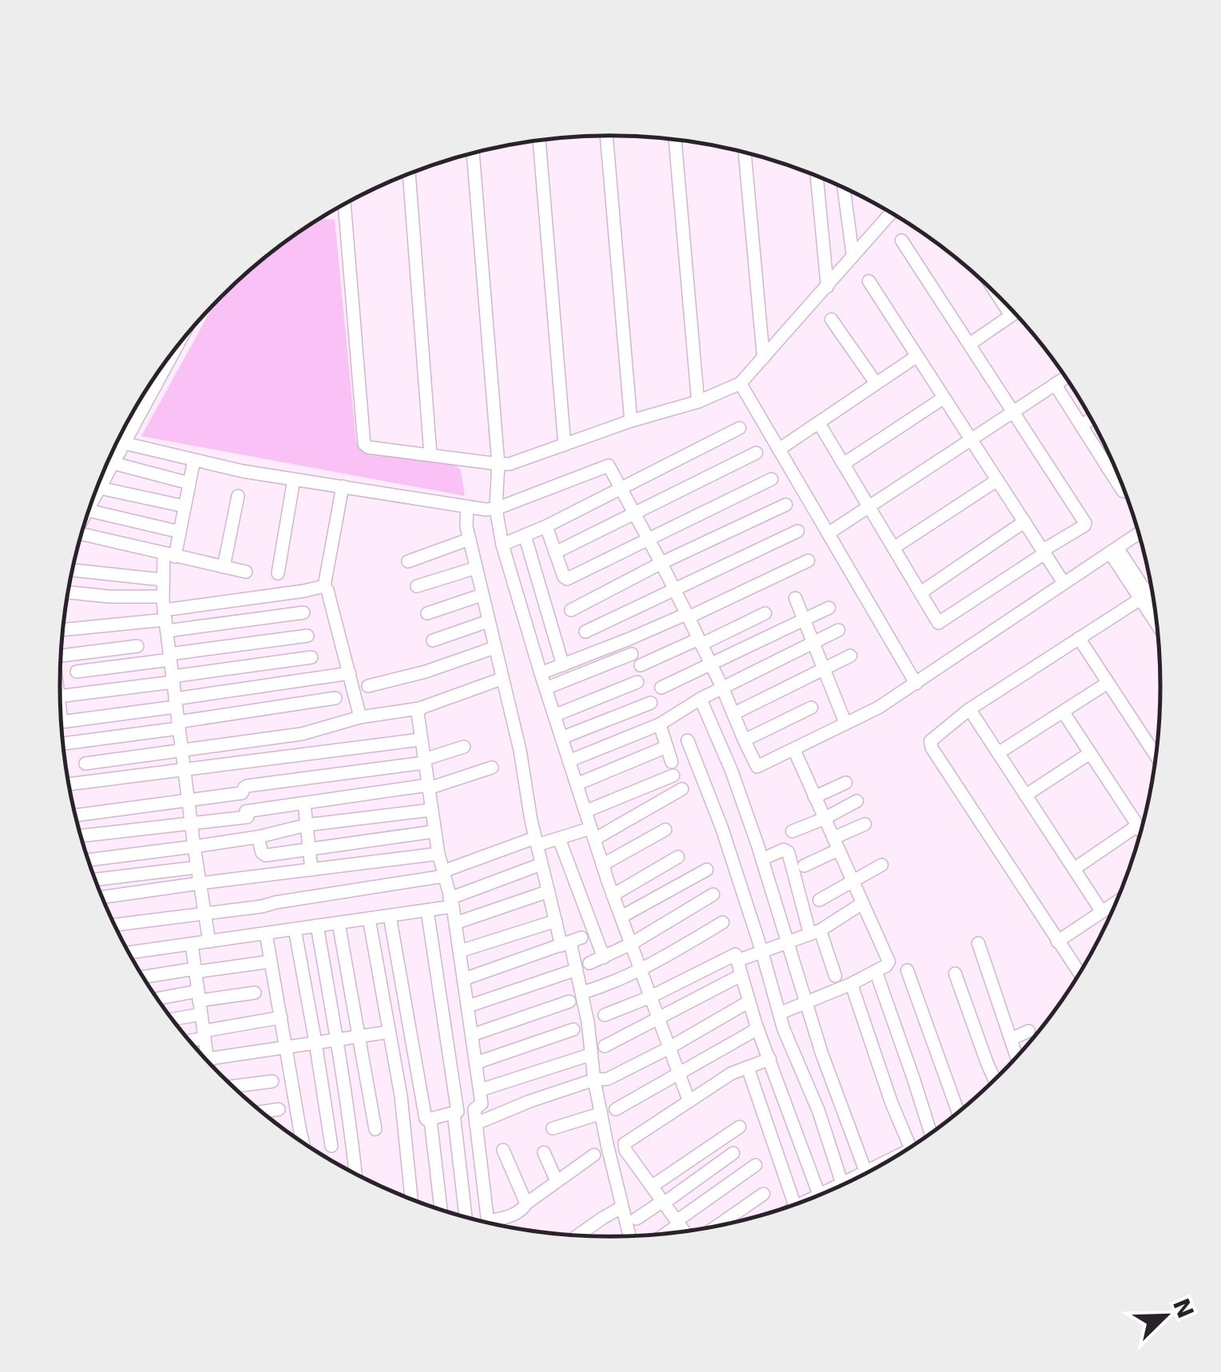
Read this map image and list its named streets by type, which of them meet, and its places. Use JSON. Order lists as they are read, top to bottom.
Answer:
{
  "north": "top right"
}
